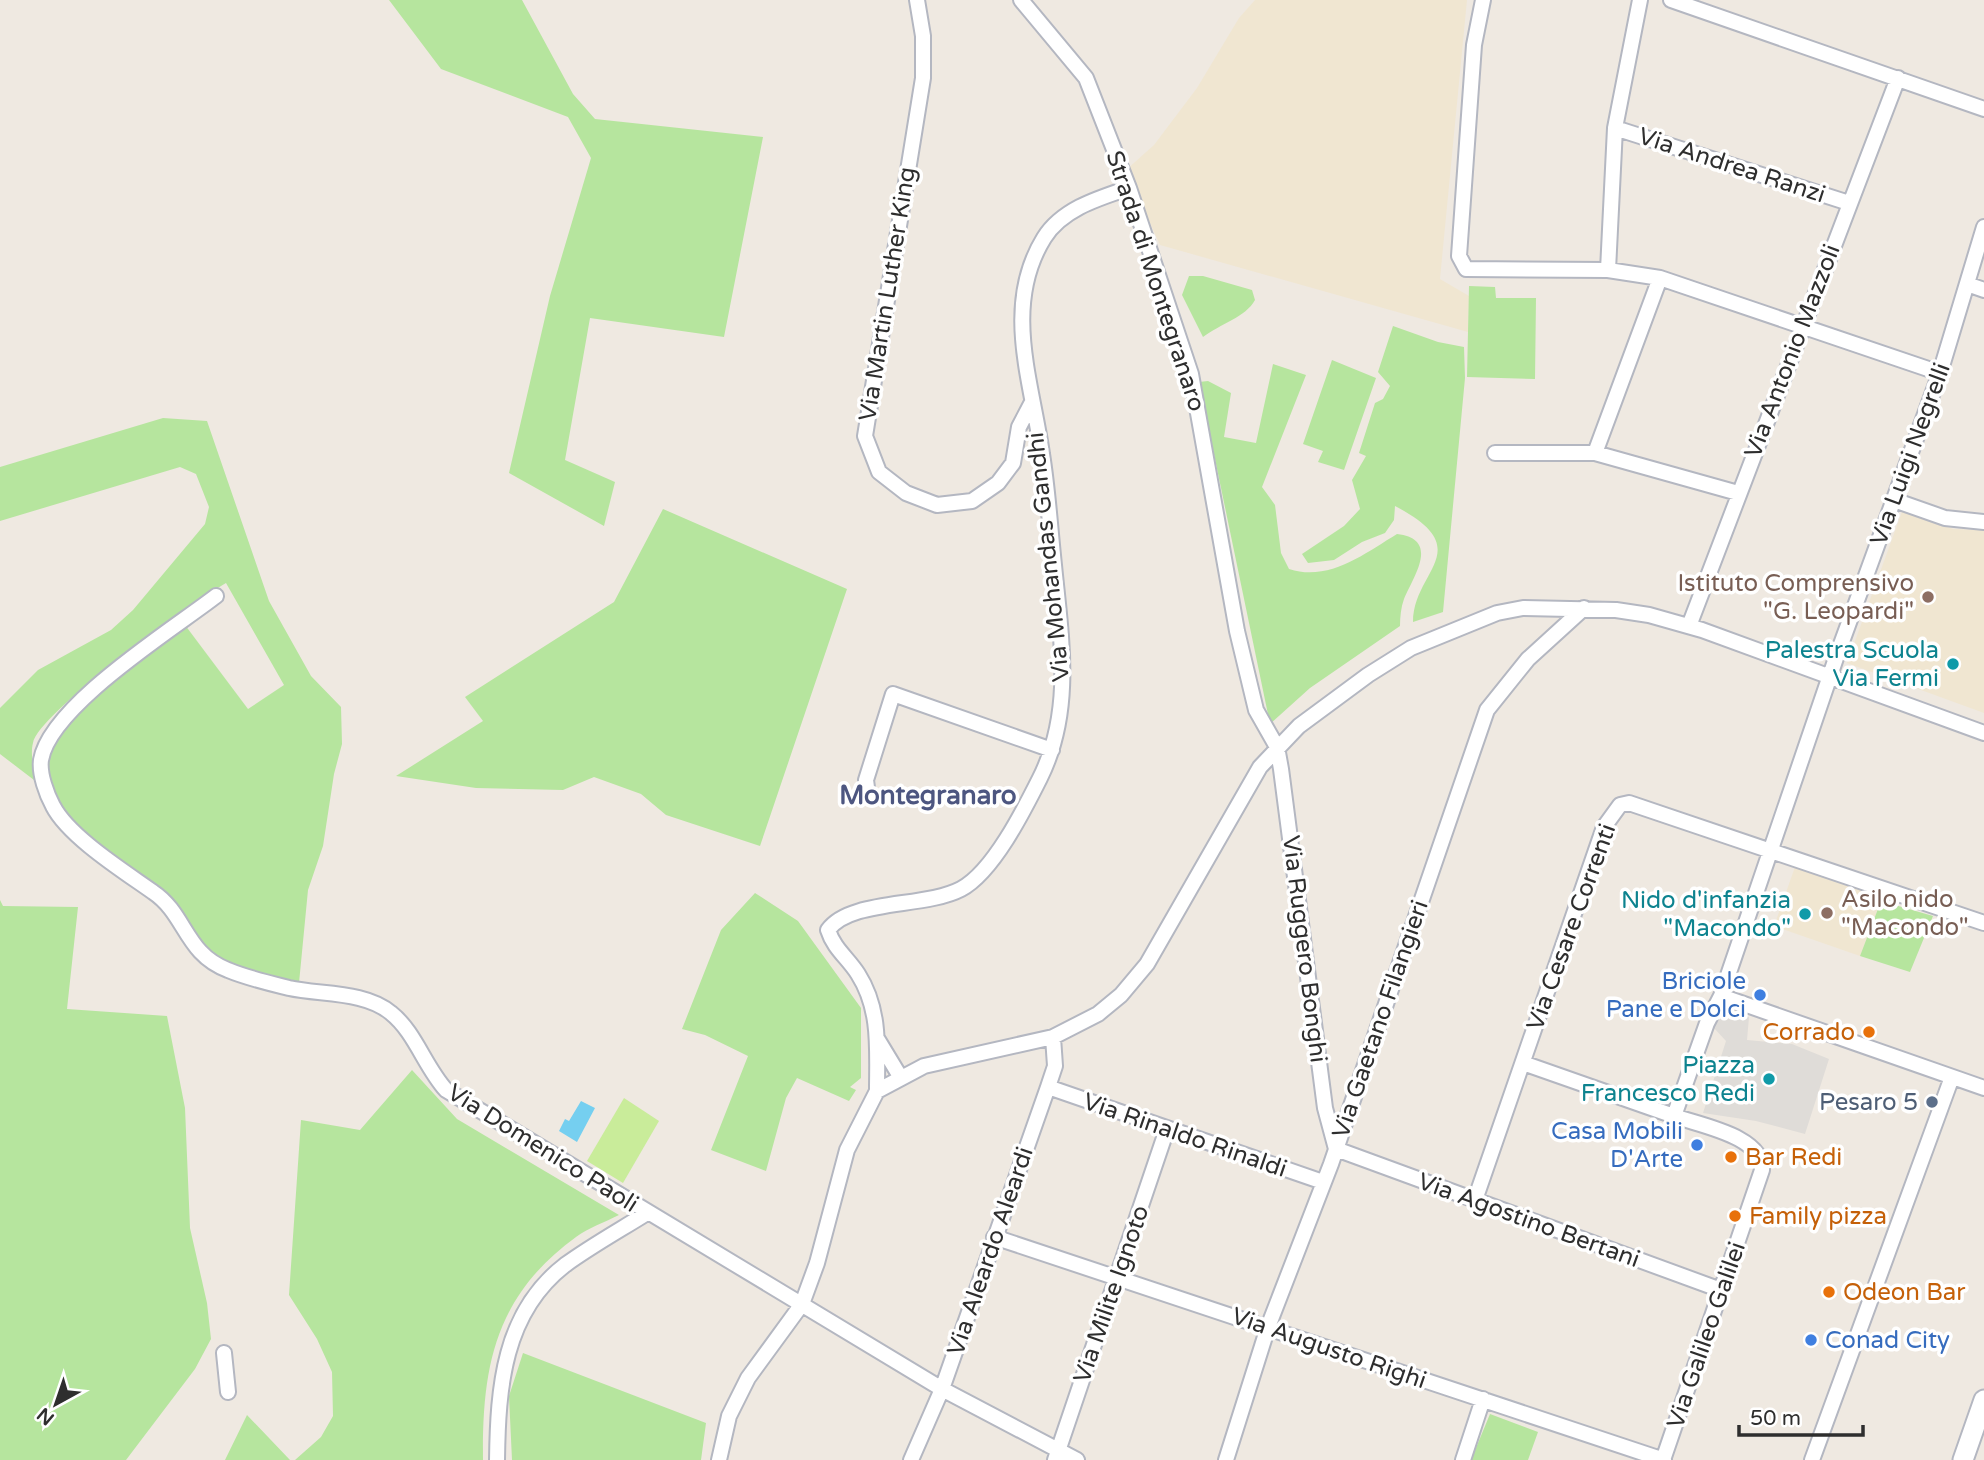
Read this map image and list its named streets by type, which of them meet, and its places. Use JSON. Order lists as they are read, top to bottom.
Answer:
{
  "streets": {
    "street": [
      "Via Andrea Ranzi",
      "Strada di Montegranaro",
      "Via Martin Luther King",
      "Via Antonio Mazzoli",
      "Via Luigi Negrelli",
      "Via Mohandas Gandhi",
      "Via Cesare Correnti",
      "Via Ruggero Bonghi",
      "Via Gaetano Filangieri",
      "Via Rinaldo Rinaldi",
      "Via Domenico Paoli",
      "Via Agostino Bertani",
      "Via Aleardo Aleardi",
      "Via Milite Ignoto",
      "Via Galileo Galilei",
      "Via Augusto Righi"
    ]
  },
  "crossings": [
    ["Via Andrea Ranzi", "Via Antonio Mazzoli"],
    ["Strada di Montegranaro", "Via Ruggero Bonghi"],
    ["Via Martin Luther King", "Via Mohandas Gandhi"],
    ["Via Luigi Negrelli", "Via Cesare Correnti"],
    ["Via Cesare Correnti", "Via Agostino Bertani"],
    ["Via Ruggero Bonghi", "Via Gaetano Filangieri"],
    ["Via Ruggero Bonghi", "Via Agostino Bertani"],
    ["Via Gaetano Filangieri", "Via Rinaldo Rinaldi"],
    ["Via Gaetano Filangieri", "Via Agostino Bertani"],
    ["Via Gaetano Filangieri", "Via Augusto Righi"],
    ["Via Rinaldo Rinaldi", "Via Aleardo Aleardi"],
    ["Via Rinaldo Rinaldi", "Via Milite Ignoto"],
    ["Via Domenico Paoli", "Via Aleardo Aleardi"],
    ["Via Domenico Paoli", "Via Milite Ignoto"],
    ["Via Agostino Bertani", "Via Galileo Galilei"],
    ["Via Aleardo Aleardi", "Via Augusto Righi"],
    ["Via Milite Ignoto", "Via Augusto Righi"],
    ["Via Galileo Galilei", "Via Augusto Righi"]
  ],
  "districts": ["Montegranaro"],
  "places": [
    "Istituto Comprensivo \"G. Leopardi\"",
    "Palestra Scuola Via Fermi",
    "Asilo nido \"Macondo\"",
    "Nido d'infanzia \"Macondo\"",
    "Briciole Pane e Dolci",
    "Corrado",
    "Piazza Francesco Redi",
    "Pesaro 5",
    "Casa Mobili D'Arte",
    "Bar Redi",
    "Family pizza",
    "Odeon Bar",
    "Conad City"
  ],
  "scale_bar": "50 m",
  "north": "bottom left"
}
